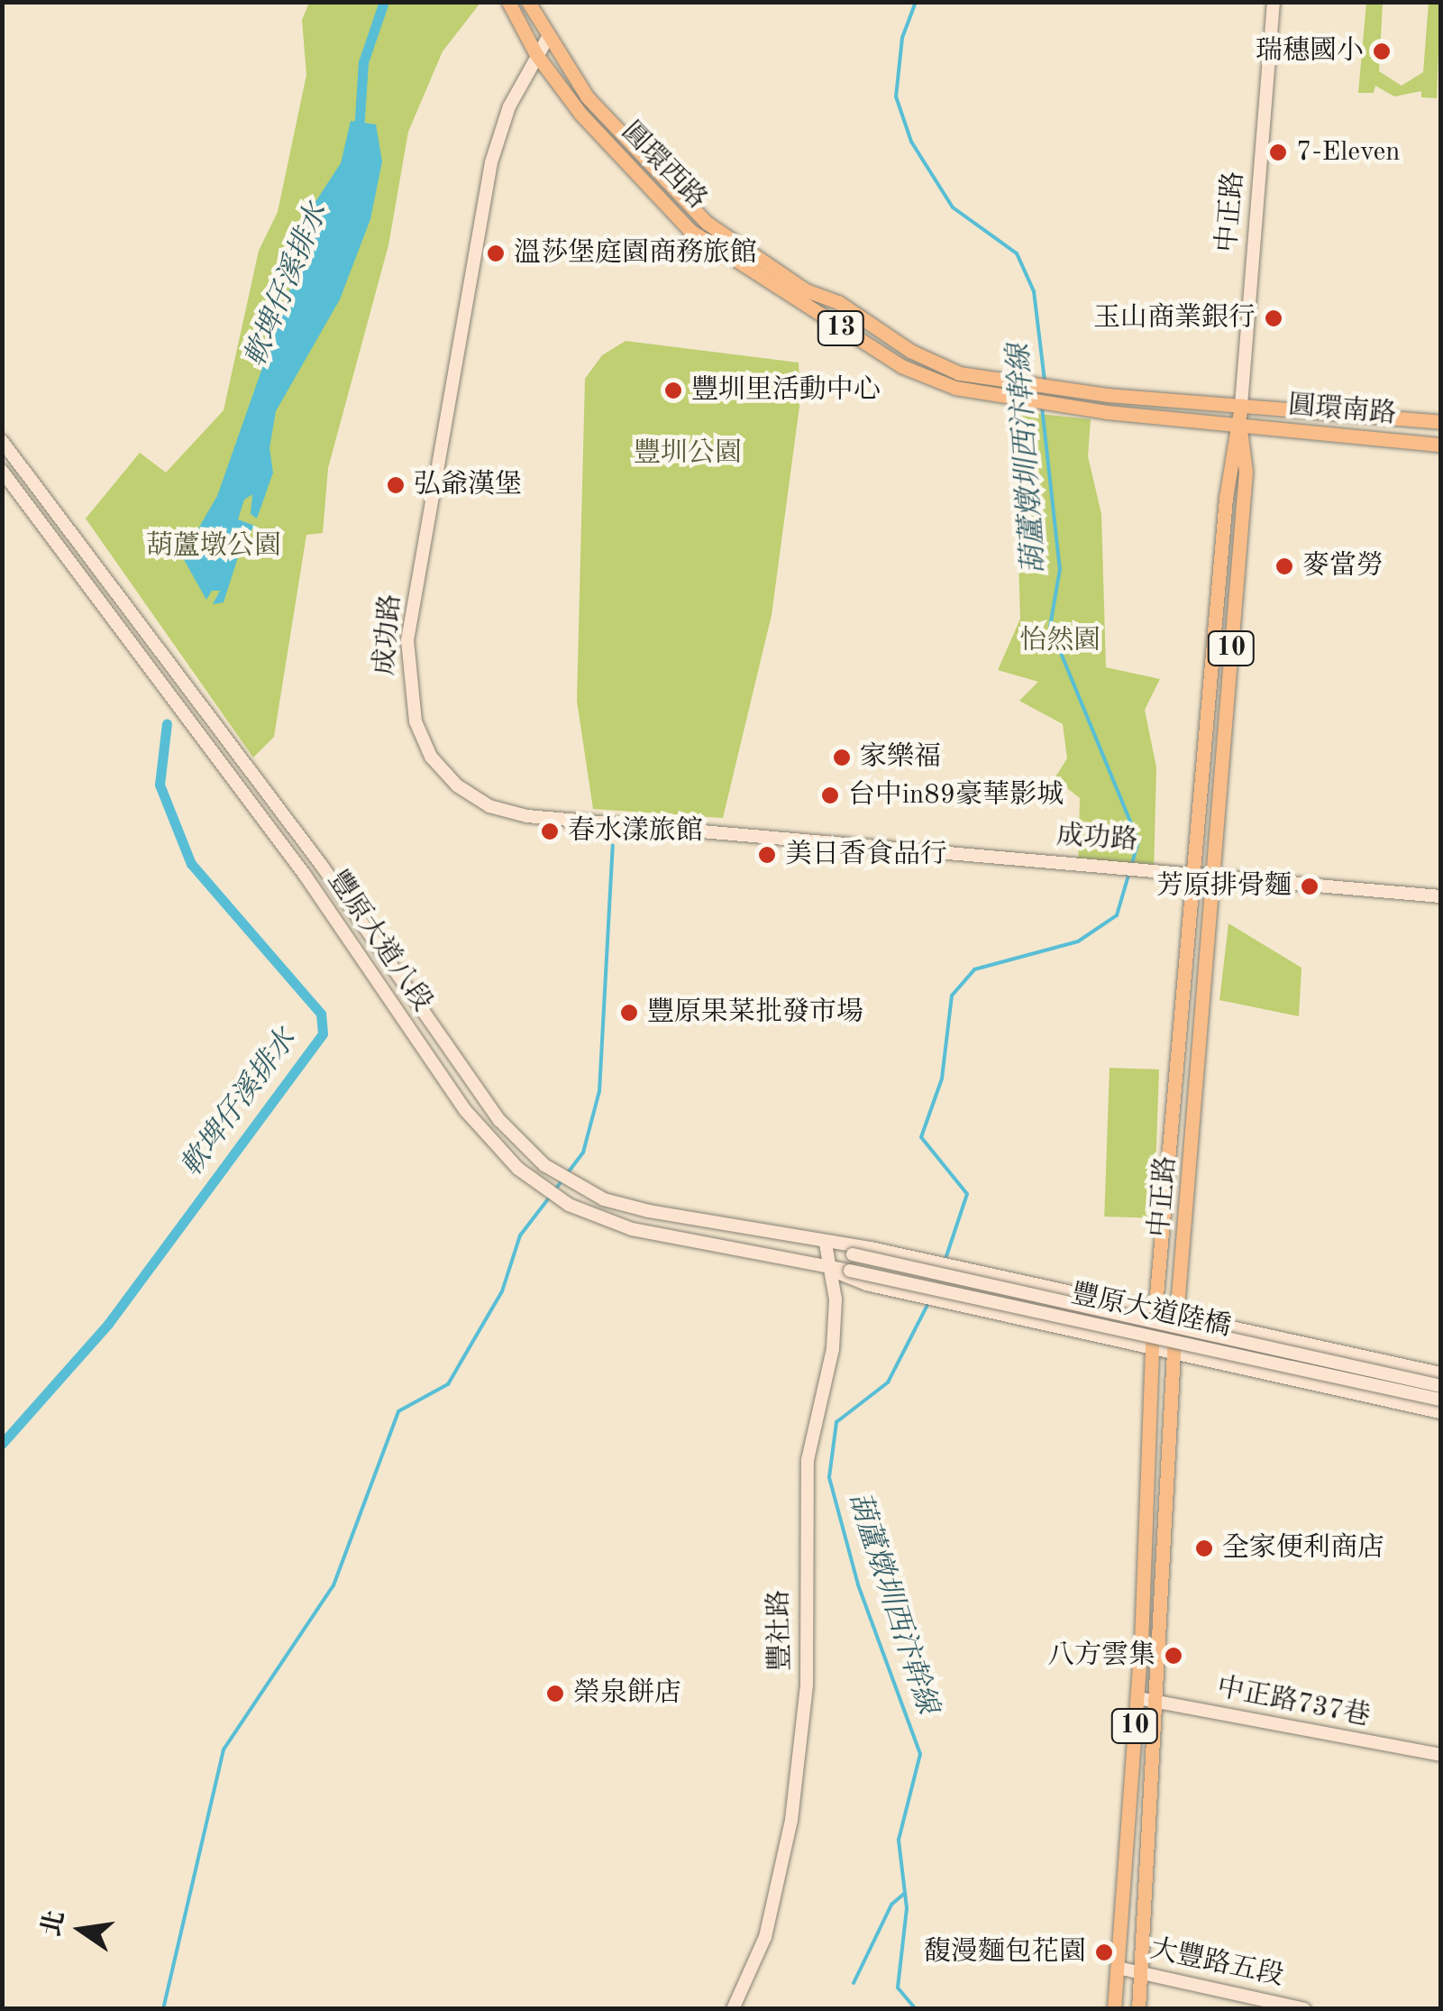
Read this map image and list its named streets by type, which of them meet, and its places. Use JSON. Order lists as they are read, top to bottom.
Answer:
{
  "streets": {
    "main road": [
      "圓環西路",
      "中正路",
      "13",
      "圓環南路",
      "10"
    ],
    "street": [
      "成功路",
      "豐原大道八段",
      "豐原大道陸橋",
      "豐社路",
      "中正路737巷",
      "大豐路五段"
    ]
  },
  "crossings": [
    ["圓環西路", "中正路"],
    ["圓環西路", "圓環南路"],
    ["圓環西路", "成功路"],
    ["中正路", "圓環南路"],
    ["中正路", "成功路"],
    ["中正路", "10"],
    ["中正路", "豐原大道八段"],
    ["中正路", "中正路737巷"],
    ["中正路", "大豐路五段"],
    ["10", "大豐路五段"],
    ["豐原大道八段", "豐原大道陸橋"],
    ["豐原大道八段", "豐社路"]
  ],
  "water": ["軟埤仔溪排水", "葫蘆燉圳西汴幹線"],
  "parks": ["豐圳公園", "葫蘆墩公園", "怡然園"],
  "places": [
    "瑞穗國小",
    "7-Eleven",
    "溫莎堡庭園商務旅館",
    "玉山商業銀行",
    "豐圳里活動中心",
    "弘爺漢堡",
    "麥當勞",
    "家樂福",
    "台中in89豪華影城",
    "春水漾旅館",
    "美日香食品行",
    "芳原排骨麵",
    "豐原果菜批發市場",
    "全家便利商店",
    "八方雲集",
    "榮泉餅店",
    "馥漫麵包花園"
  ],
  "north": "left"
}
